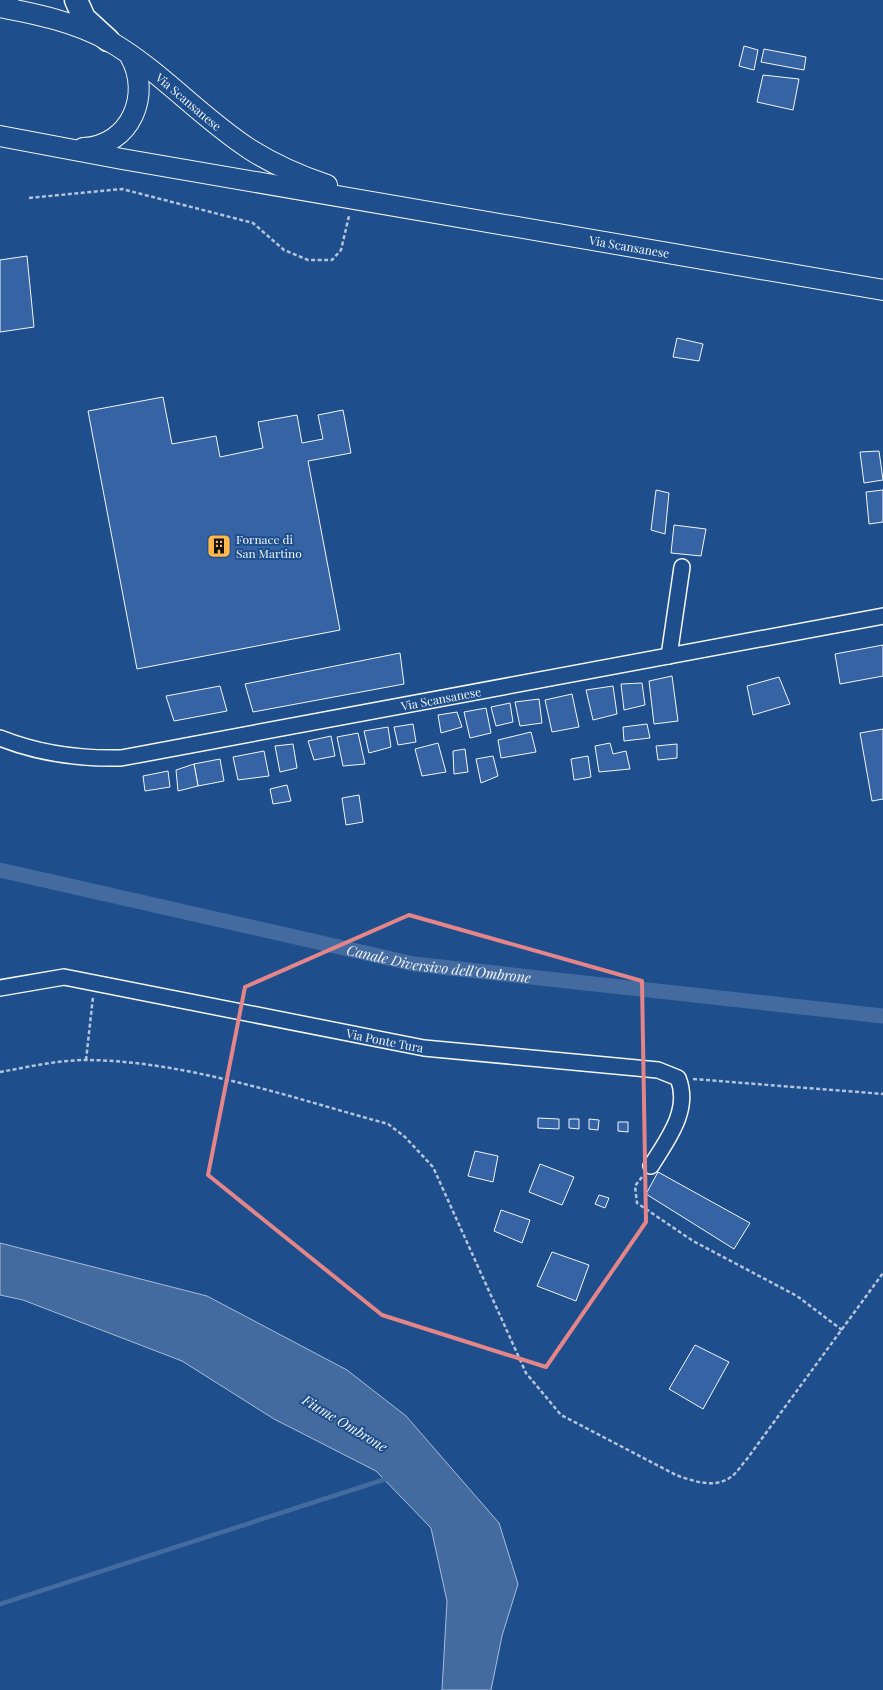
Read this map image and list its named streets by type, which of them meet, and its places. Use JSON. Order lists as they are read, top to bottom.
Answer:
{
  "streets": {
    "main road": ["Via Scansanese"],
    "street": ["Via Ponte Tura"]
  },
  "water": ["Canale Diversivo dell'Ombrone", "Fiume Ombrone"],
  "places": {
    "building": ["Fornace di San Martino"]
  }
}
